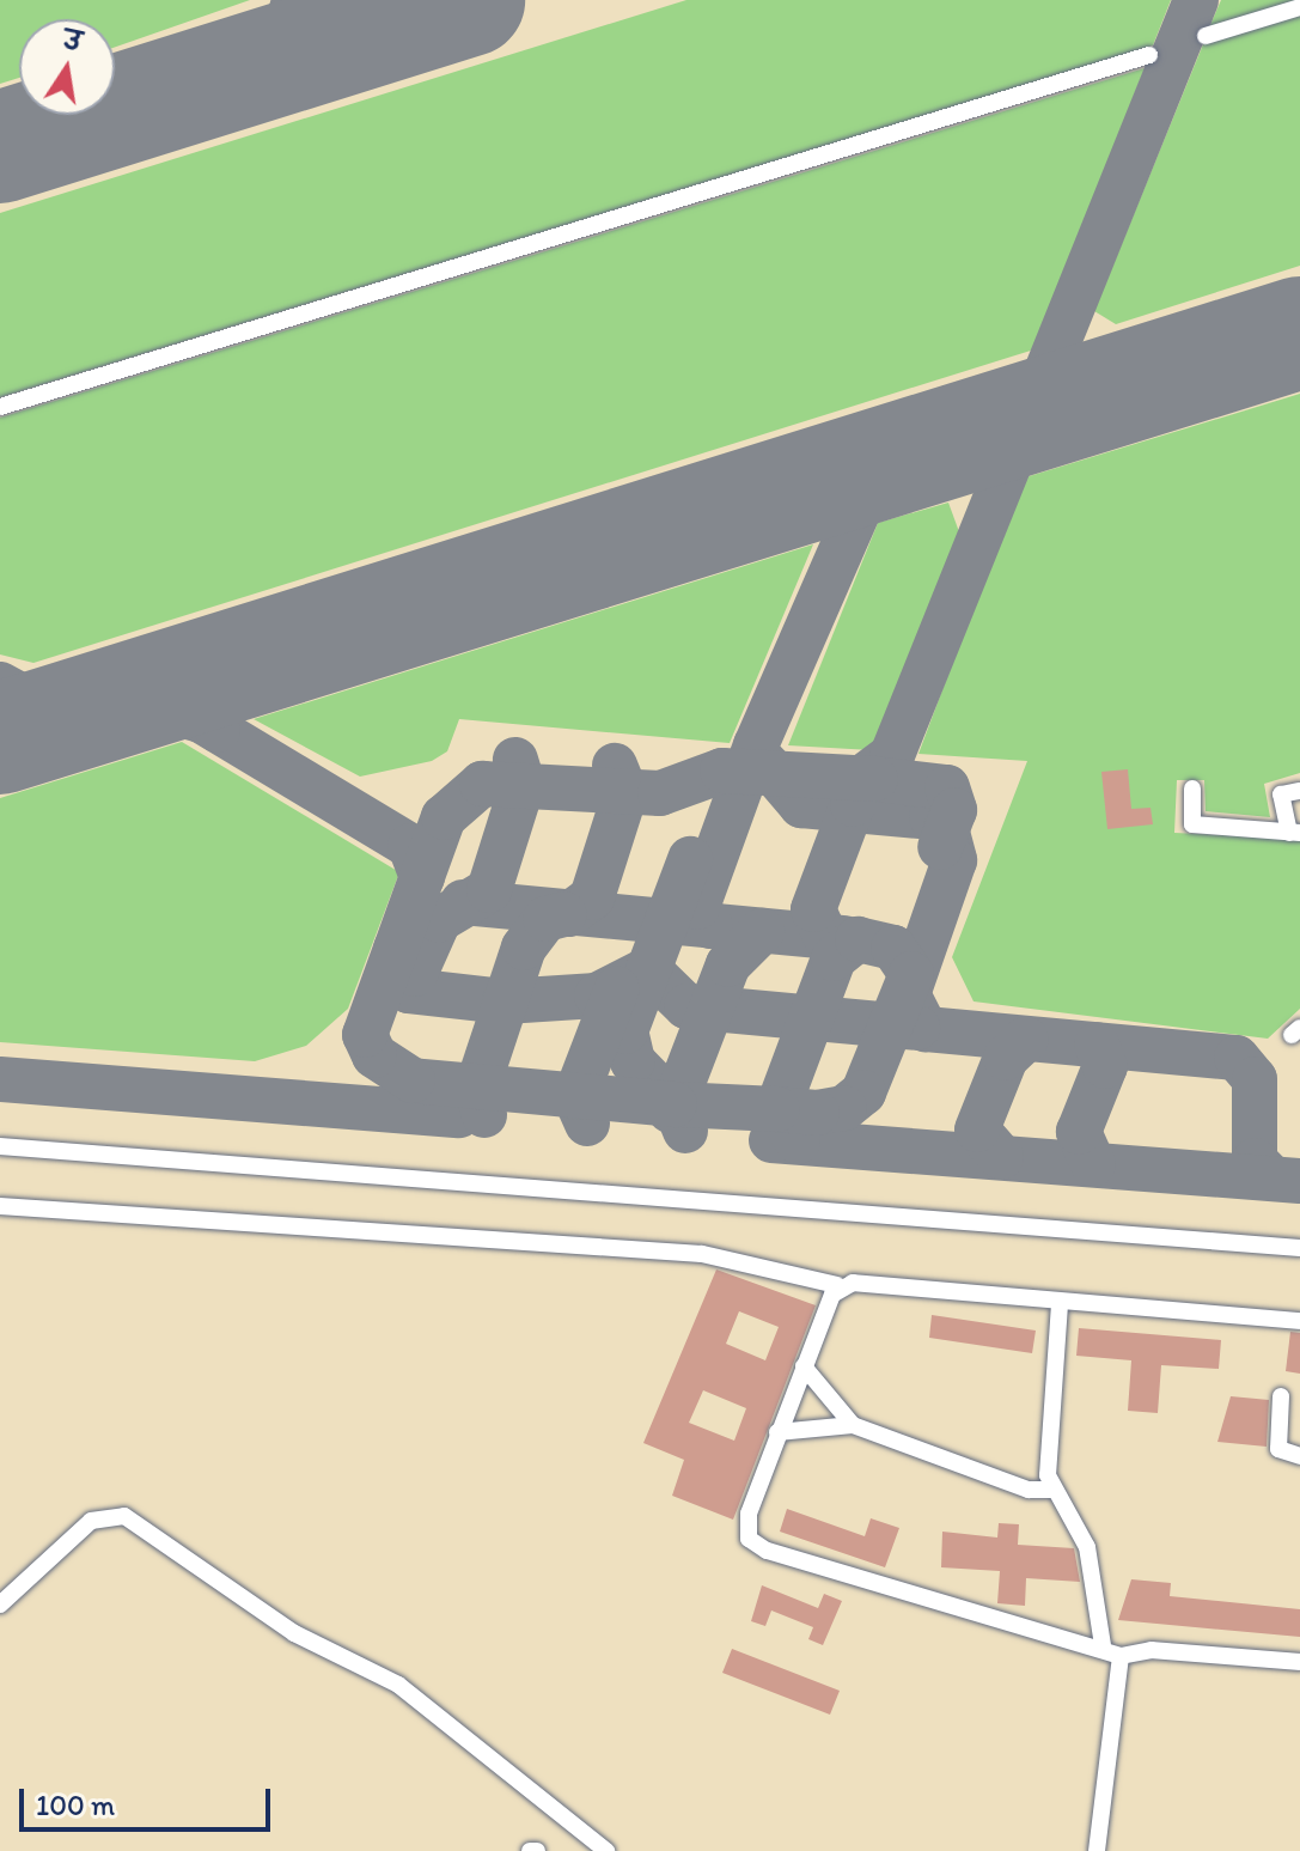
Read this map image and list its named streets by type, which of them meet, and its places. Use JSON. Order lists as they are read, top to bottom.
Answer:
{
  "scale_bar": "100 m",
  "north": "top"
}
